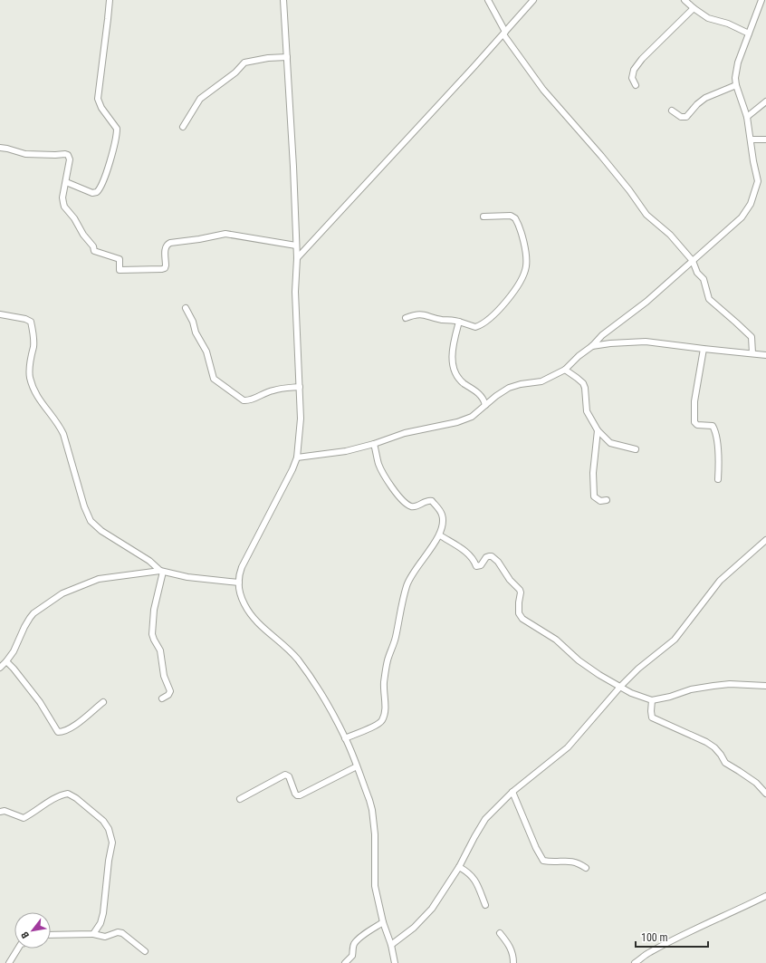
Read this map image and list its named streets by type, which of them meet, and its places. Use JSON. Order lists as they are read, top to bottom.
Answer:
{
  "scale_bar": "100 m",
  "north": "bottom left"
}
